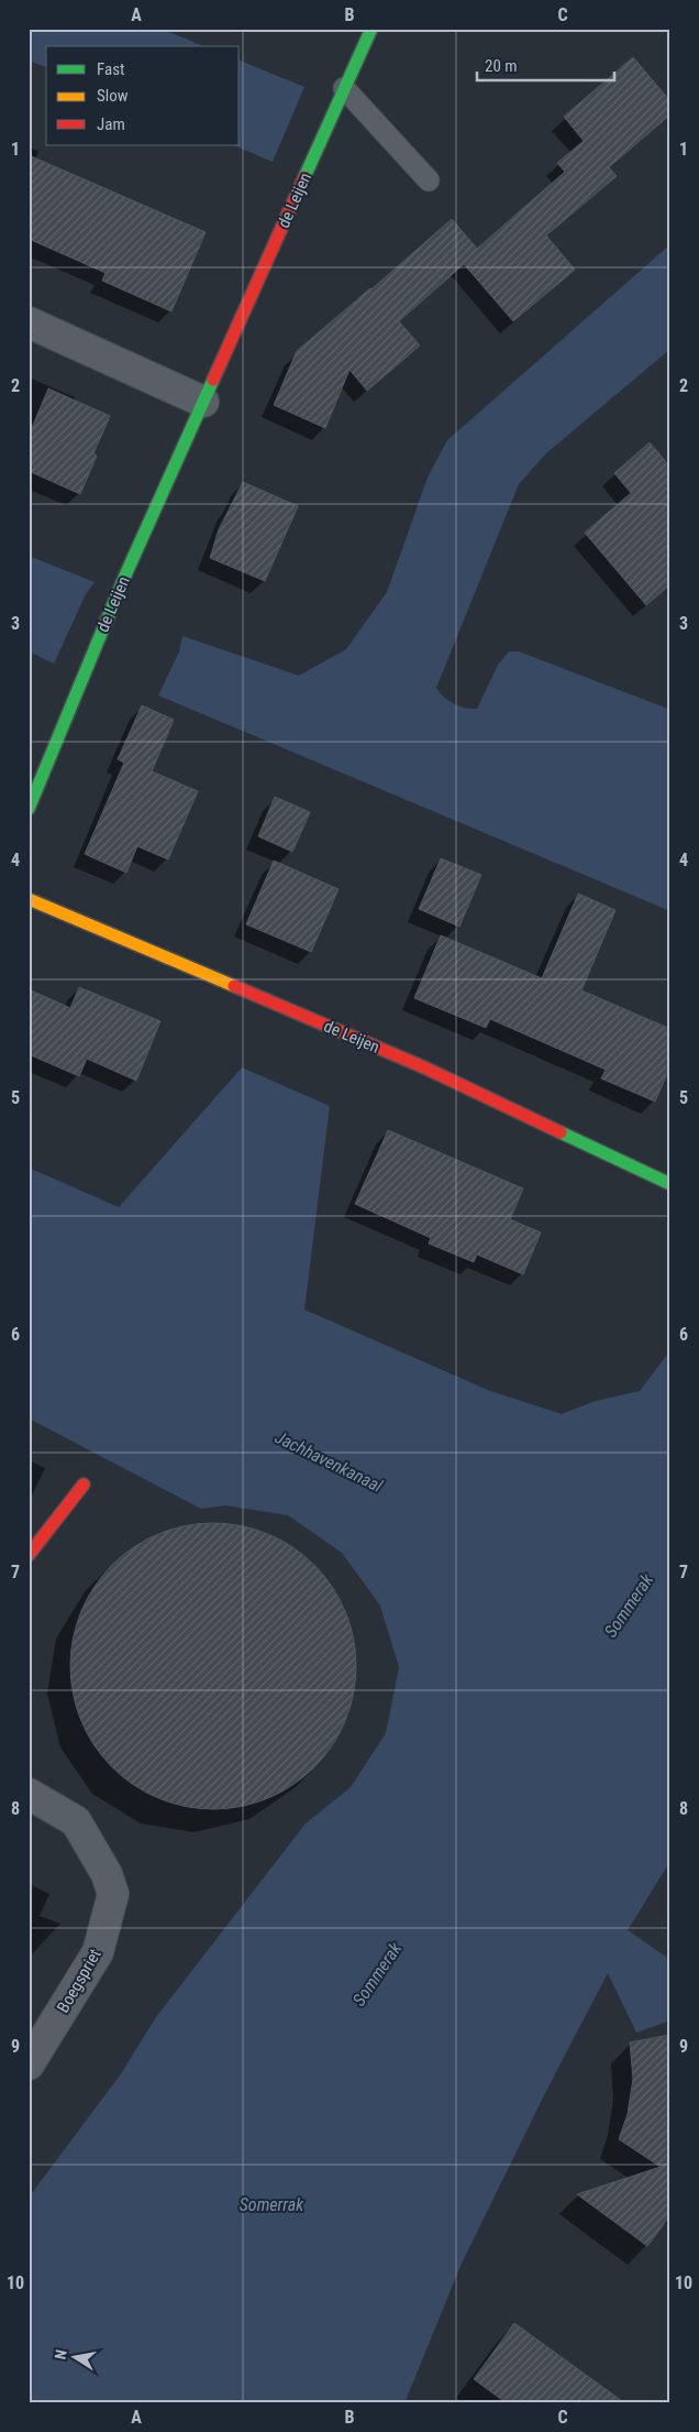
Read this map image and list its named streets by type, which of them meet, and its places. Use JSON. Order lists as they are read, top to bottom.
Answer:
{
  "streets": {
    "street": ["de Leijen", "Boegspriet"]
  },
  "water": ["Jachhavenkanaal", "Sommerak", "Somerrak"],
  "legend": ["Fast", "Slow", "Jam"],
  "scale_bar": "20 m",
  "north": "left",
  "grid": {
    "columns": ["A", "B", "C"],
    "rows": [
      "1",
      "2",
      "3",
      "4",
      "5",
      "6",
      "7",
      "8",
      "9",
      "10"
    ]
  }
}
